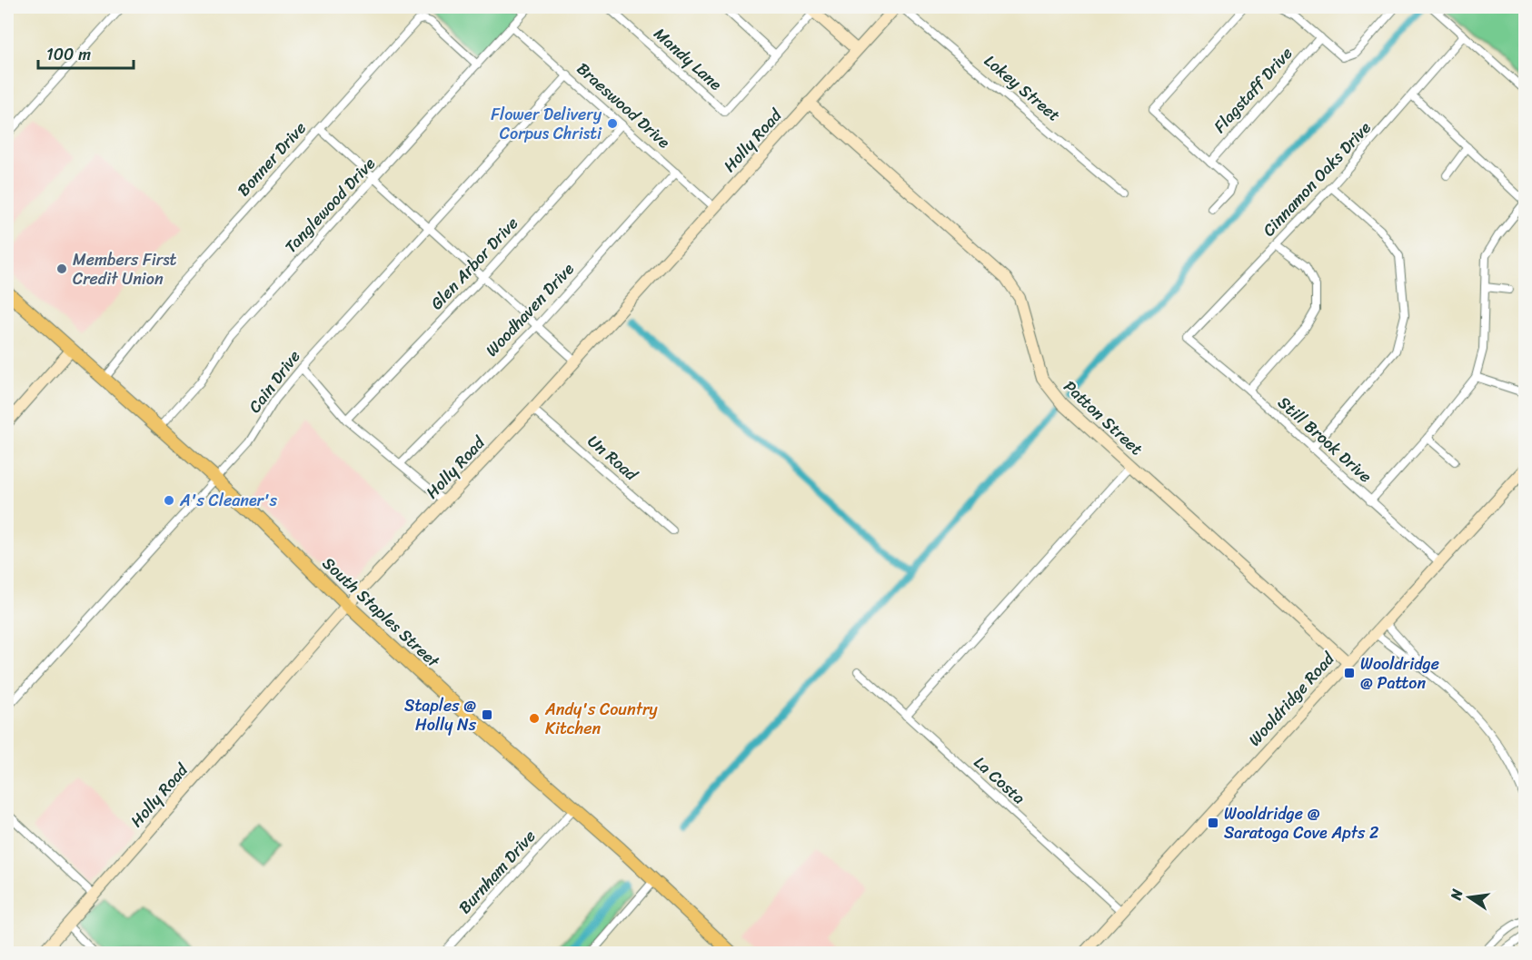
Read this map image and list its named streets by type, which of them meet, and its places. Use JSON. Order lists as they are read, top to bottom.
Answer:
{
  "streets": {
    "main road": [
      "Holly Road",
      "Patton Street",
      "South Staples Street",
      "Wooldridge Road"
    ],
    "street": [
      "Mandy Lane",
      "Lokey Street",
      "Flagstaff Drive",
      "Braeswood Drive",
      "Bonner Drive",
      "Cinnamon Oaks Drive",
      "Tanglewood Drive",
      "Glen Arbor Drive",
      "Woodhaven Drive",
      "Cain Drive",
      "Still Brook Drive",
      "Un Road",
      "La Costa",
      "Burnham Drive"
    ]
  },
  "crossings": [
    ["Braeswood Drive", "Holly Road"],
    ["Braeswood Drive", "Tanglewood Drive"],
    ["Braeswood Drive", "Glen Arbor Drive"],
    ["Braeswood Drive", "Woodhaven Drive"],
    ["Braeswood Drive", "Cain Drive"],
    ["Holly Road", "Patton Street"],
    ["Holly Road", "Un Road"],
    ["Holly Road", "South Staples Street"],
    ["Bonner Drive", "Tanglewood Drive"],
    ["Bonner Drive", "South Staples Street"],
    ["Cinnamon Oaks Drive", "Still Brook Drive"],
    ["Tanglewood Drive", "South Staples Street"],
    ["Cain Drive", "South Staples Street"],
    ["Patton Street", "Wooldridge Road"],
    ["Still Brook Drive", "Wooldridge Road"],
    ["South Staples Street", "Burnham Drive"],
    ["Wooldridge Road", "La Costa"]
  ],
  "places": {
    "other": [
      "Flower Delivery Corpus Christi",
      "Members First Credit Union",
      "A's Cleaner's",
      "Andy's Country Kitchen"
    ],
    "transit": ["Wooldridge @ Patton", "Staples @ Holly Ns", "Wooldridge @ Saratoga Cove Apts 2"]
  },
  "scale_bar": "100 m",
  "north": "left"
}
